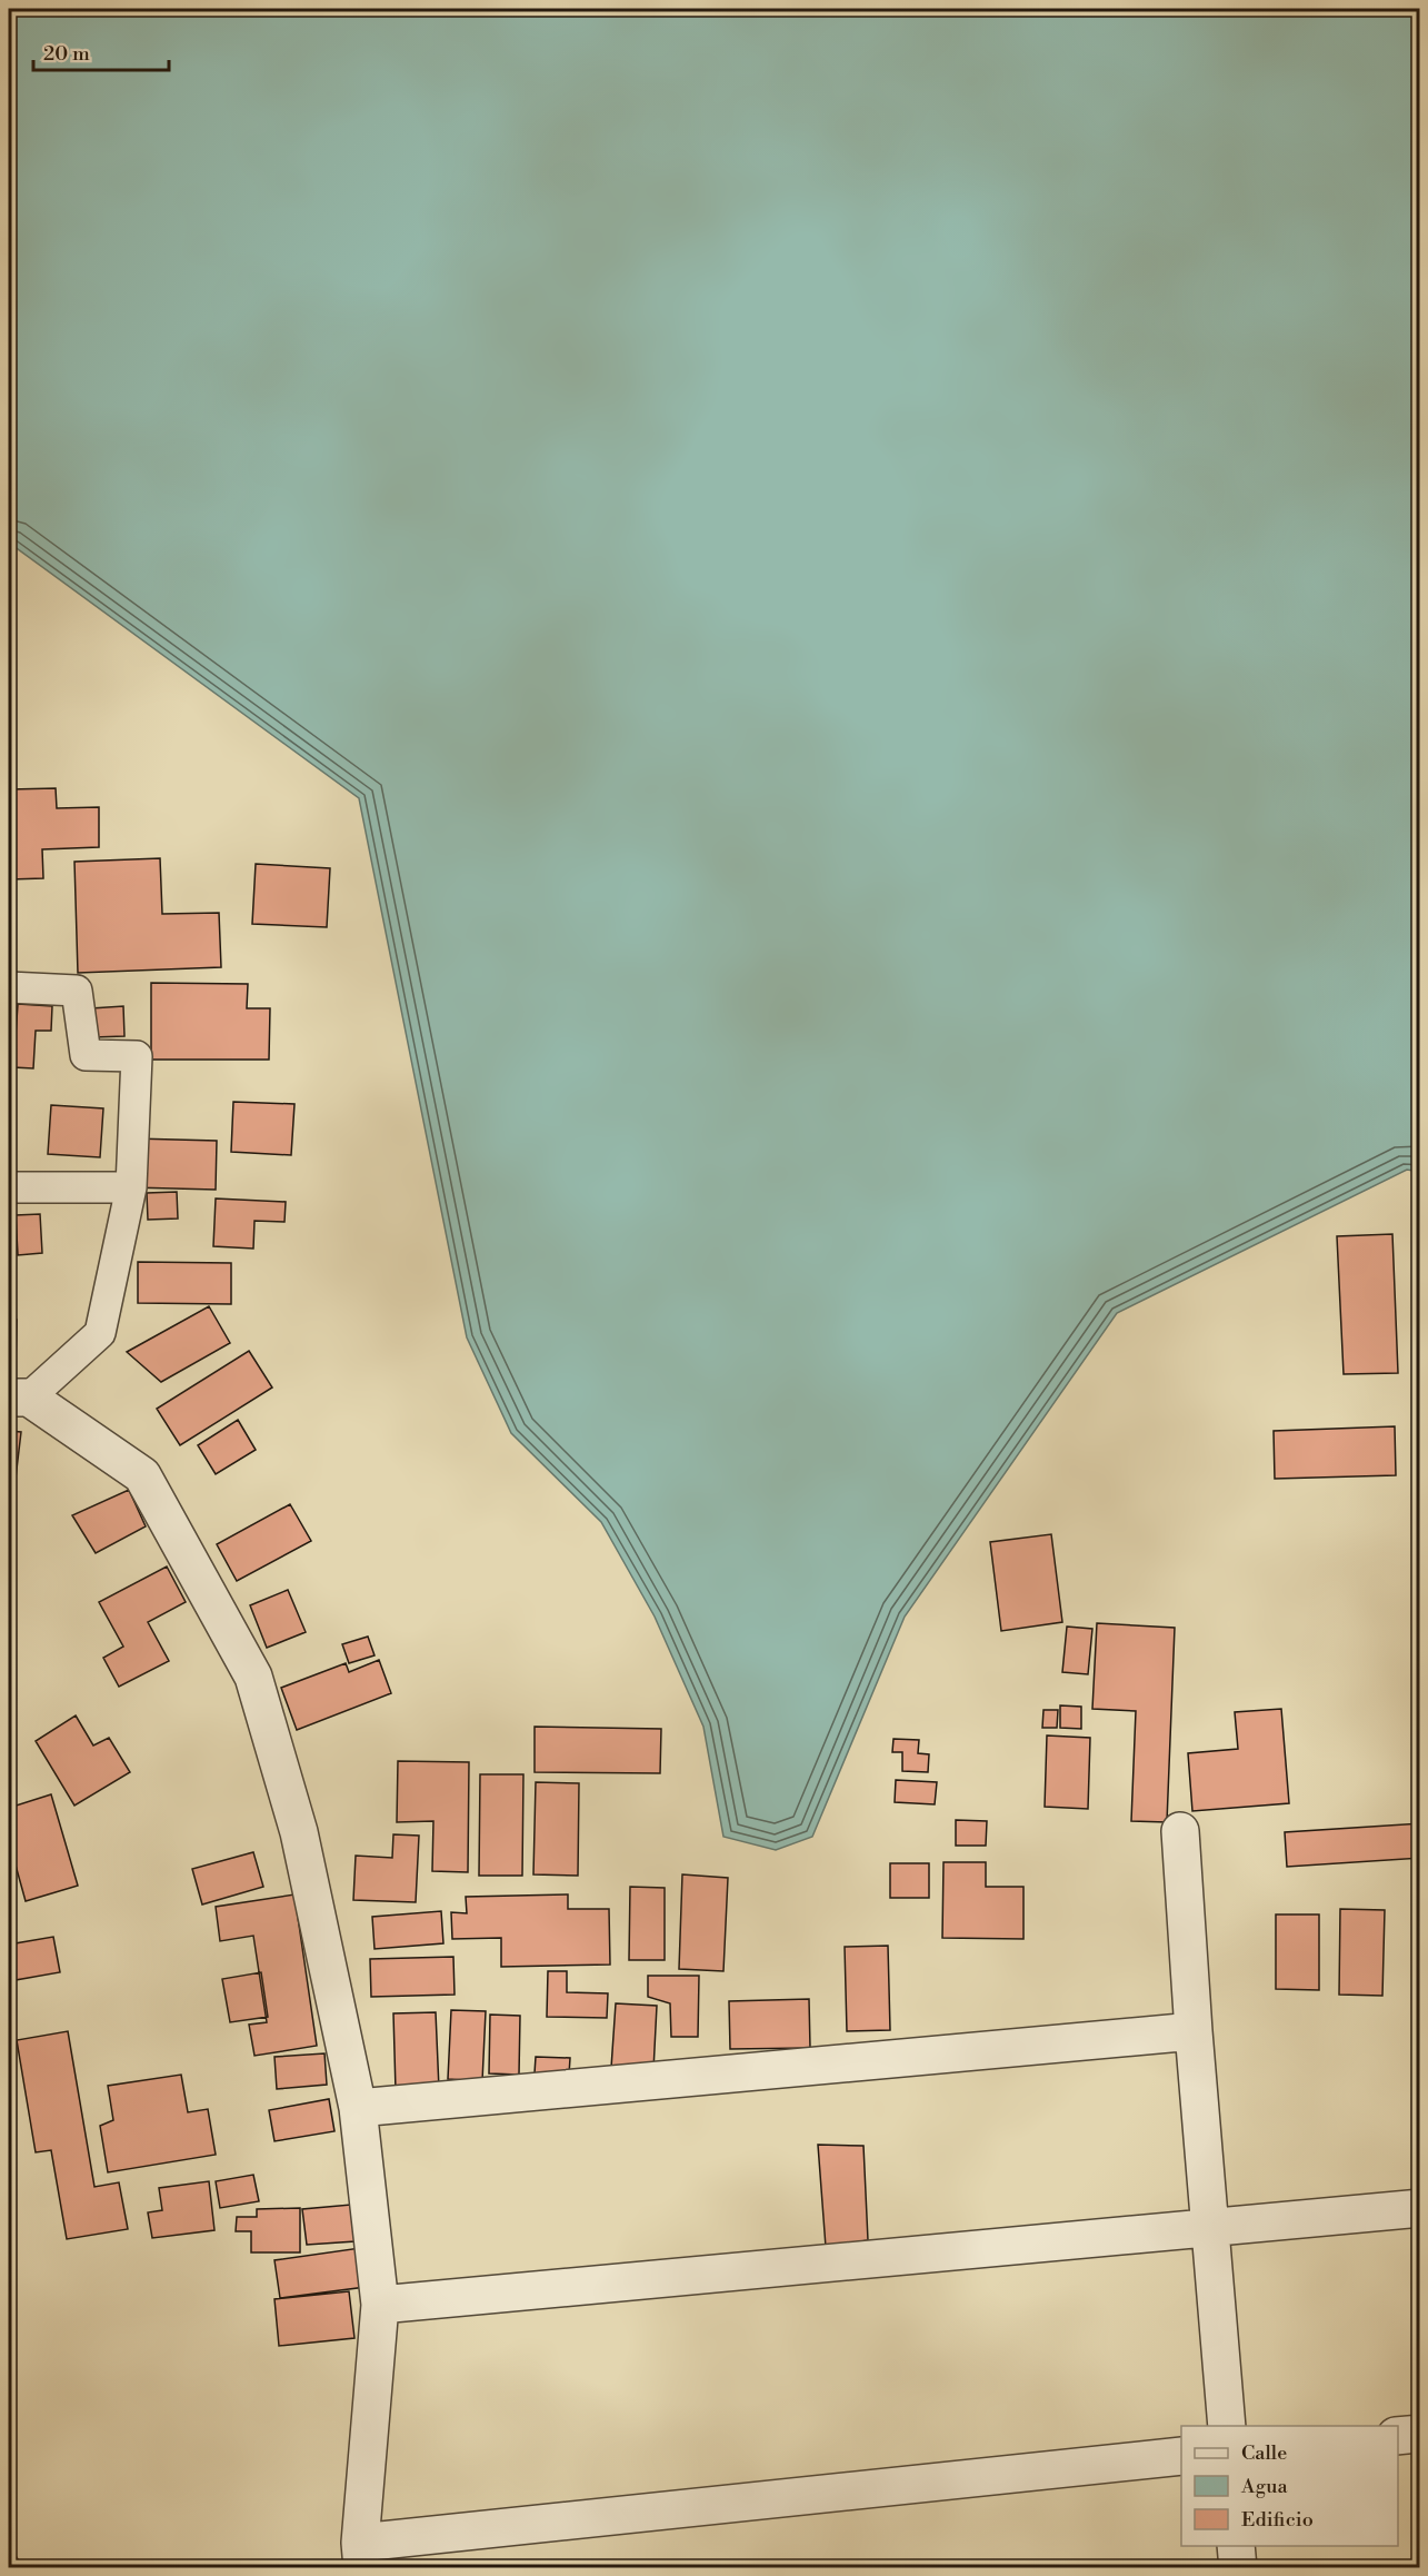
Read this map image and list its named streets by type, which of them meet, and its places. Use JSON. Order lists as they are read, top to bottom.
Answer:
{
  "legend": ["Calle", "Agua", "Edificio"],
  "scale_bar": "20 m"
}
